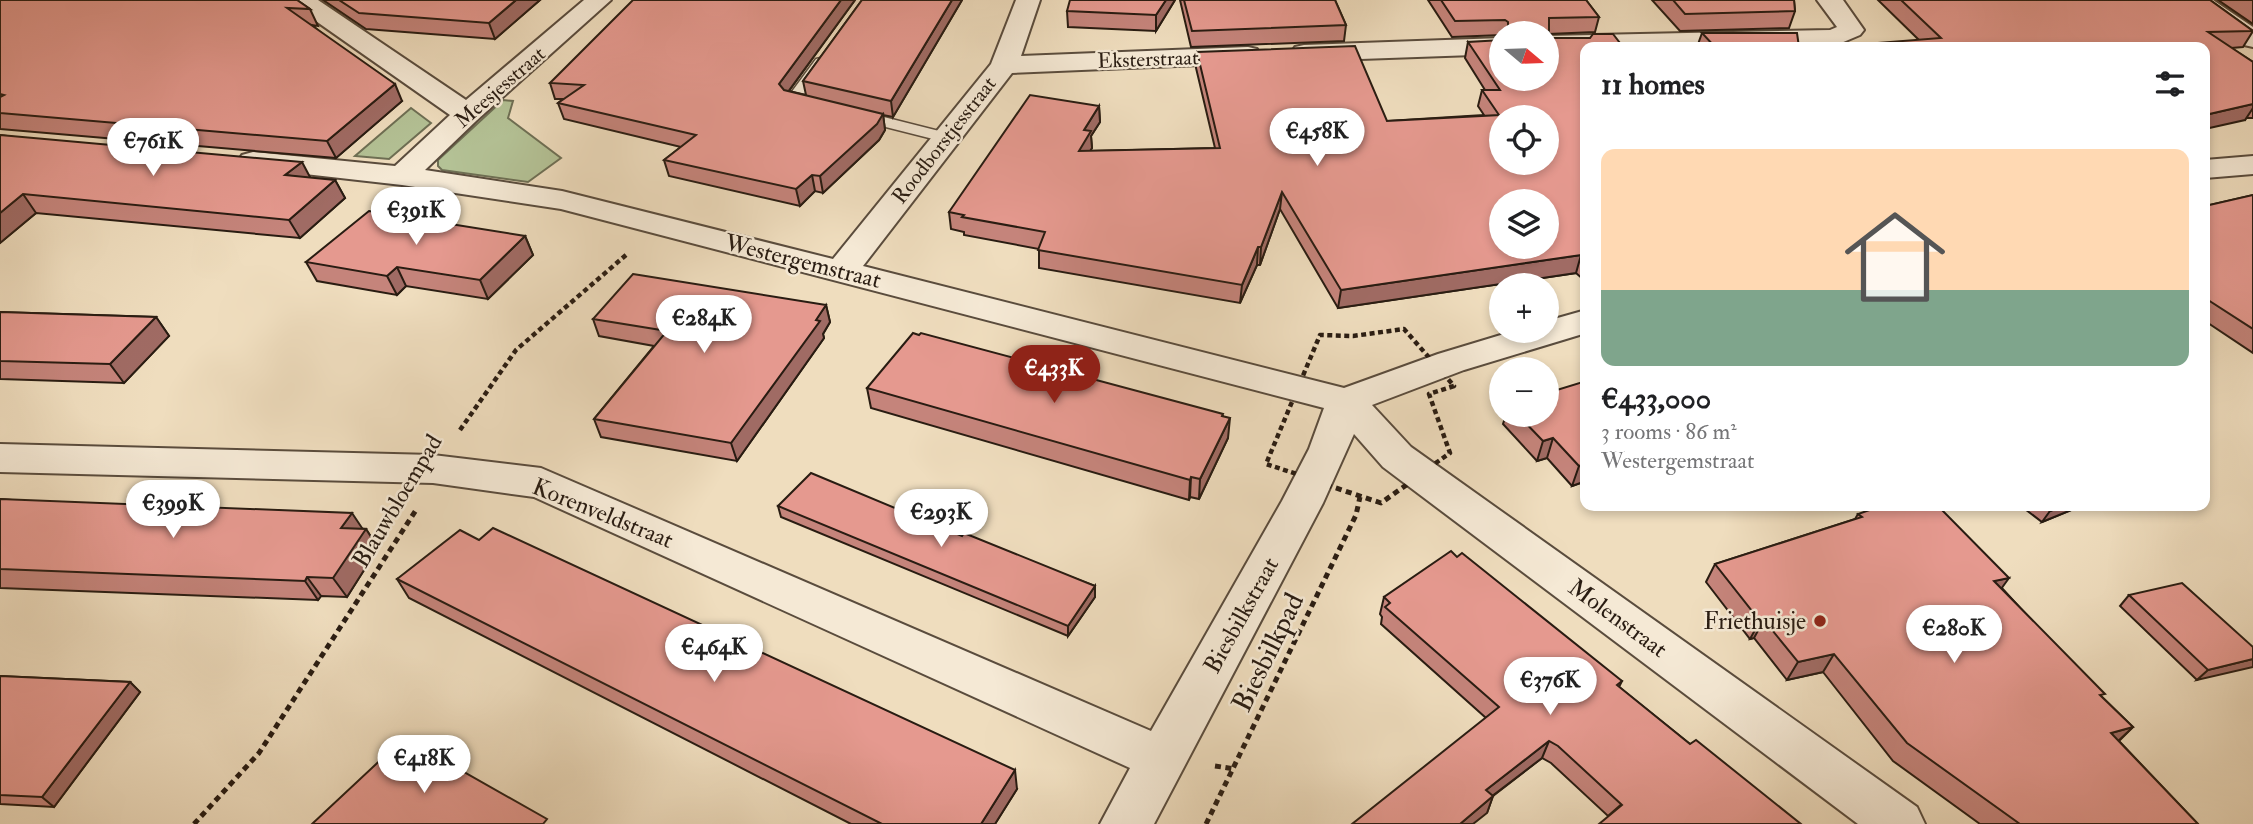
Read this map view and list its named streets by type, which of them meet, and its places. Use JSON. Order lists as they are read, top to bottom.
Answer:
{
  "streets": {
    "street": [
      "Eksterstraat",
      "Meesjesstraat",
      "Roodborstjesstraat",
      "Westergemstraat",
      "Korenveldstraat",
      "Biesbilkstraat",
      "Molenstraat"
    ],
    "path": ["Blauwbloempad", "Biesbilkpad"]
  },
  "crossings": [
    ["Eksterstraat", "Roodborstjesstraat"],
    ["Meesjesstraat", "Westergemstraat"],
    ["Roodborstjesstraat", "Westergemstraat"],
    ["Westergemstraat", "Blauwbloempad"],
    ["Westergemstraat", "Biesbilkstraat"],
    ["Westergemstraat", "Molenstraat"],
    ["Blauwbloempad", "Korenveldstraat"],
    ["Korenveldstraat", "Biesbilkstraat"],
    ["Biesbilkstraat", "Molenstraat"]
  ],
  "places": ["Friethuisje"],
  "north": "right",
  "page": {
    "map_buttons": ["+", "−"],
    "heading": "11 homes",
    "price": [
      "€458K",
      "€761K",
      "€391K",
      "€284K",
      "€433K",
      "€399K",
      "€293K",
      "€280K",
      "€464K",
      "€376K",
      "€418K"
    ],
    "list": [
      {
        "name": "€433,000",
        "note": "3 rooms · 86 m² · Westergemstraat"
      }
    ]
  }
}
